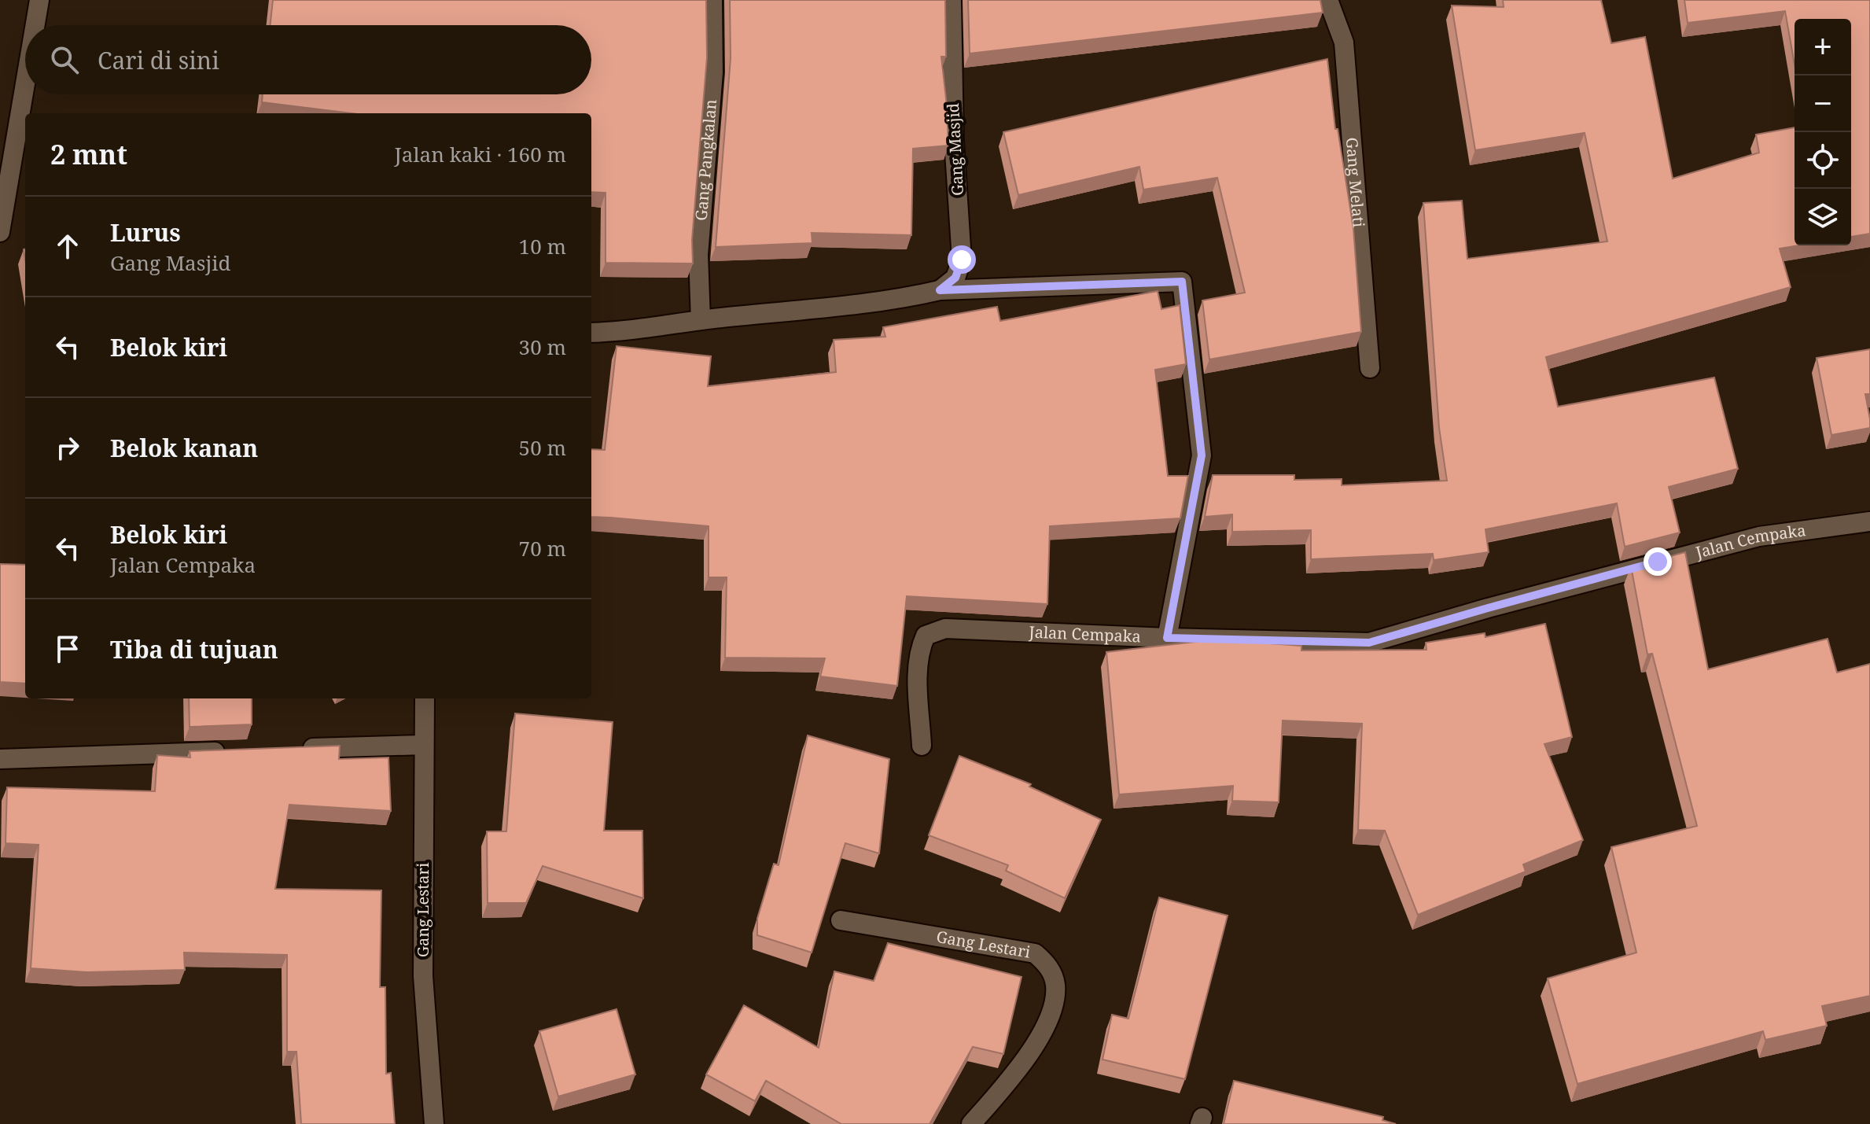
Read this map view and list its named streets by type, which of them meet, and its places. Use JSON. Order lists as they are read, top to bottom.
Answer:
{
  "streets": {
    "street": [
      "Gang Masjid",
      "Gang Pangkalan",
      "Gang Melati",
      "Jalan Cempaka",
      "Gang Lestari"
    ]
  },
  "page": {
    "map_buttons": ["+", "−"],
    "search": "Cari di sini",
    "heading": ["2 mnt", "Jalan kaki · 160 m"],
    "list": [
      ["Lurus", "Gang Masjid", "10 m"],
      ["Belok kiri", "30 m"],
      ["Belok kanan", "50 m"],
      ["Belok kiri", "Jalan Cempaka", "70 m"],
      "Tiba di tujuan"
    ]
  }
}
